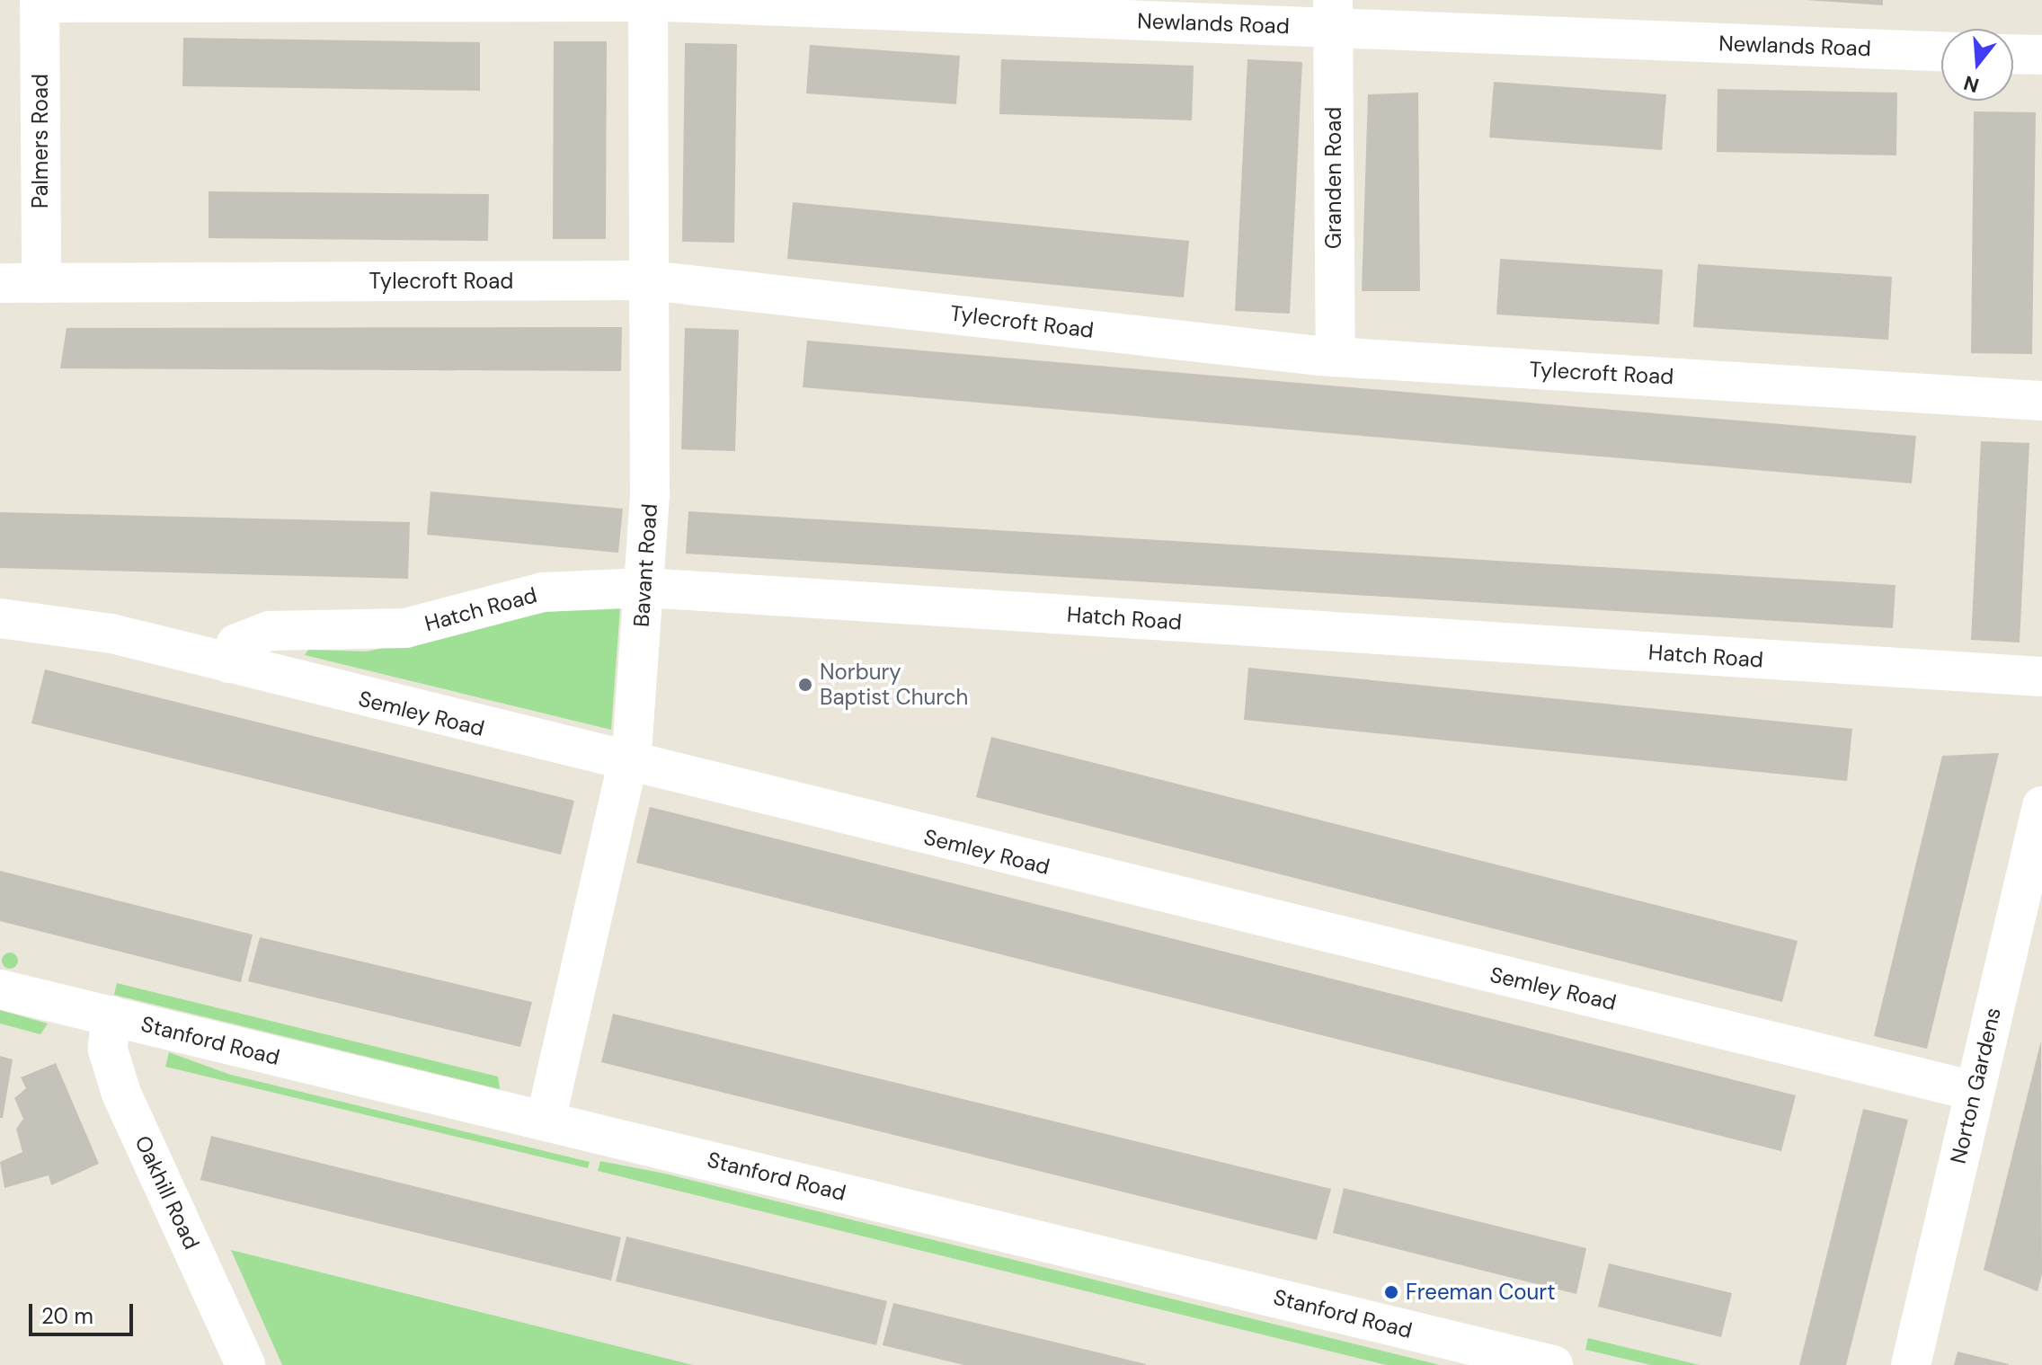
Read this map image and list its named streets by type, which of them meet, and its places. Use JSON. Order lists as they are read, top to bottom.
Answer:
{
  "streets": {
    "street": [
      "Newlands Road",
      "Palmers Road",
      "Granden Road",
      "Tylecroft Road",
      "Bavant Road",
      "Hatch Road",
      "Semley Road",
      "Stanford Road",
      "Norton Gardens",
      "Oakhill Road"
    ]
  },
  "crossings": [
    ["Newlands Road", "Palmers Road"],
    ["Newlands Road", "Granden Road"],
    ["Newlands Road", "Bavant Road"],
    ["Palmers Road", "Tylecroft Road"],
    ["Granden Road", "Tylecroft Road"],
    ["Tylecroft Road", "Bavant Road"],
    ["Bavant Road", "Hatch Road"],
    ["Bavant Road", "Semley Road"],
    ["Bavant Road", "Stanford Road"],
    ["Hatch Road", "Semley Road"],
    ["Semley Road", "Norton Gardens"],
    ["Stanford Road", "Oakhill Road"]
  ],
  "places": ["Norbury Baptist Church", "Freeman Court"],
  "scale_bar": "20 m",
  "north": "bottom"
}
